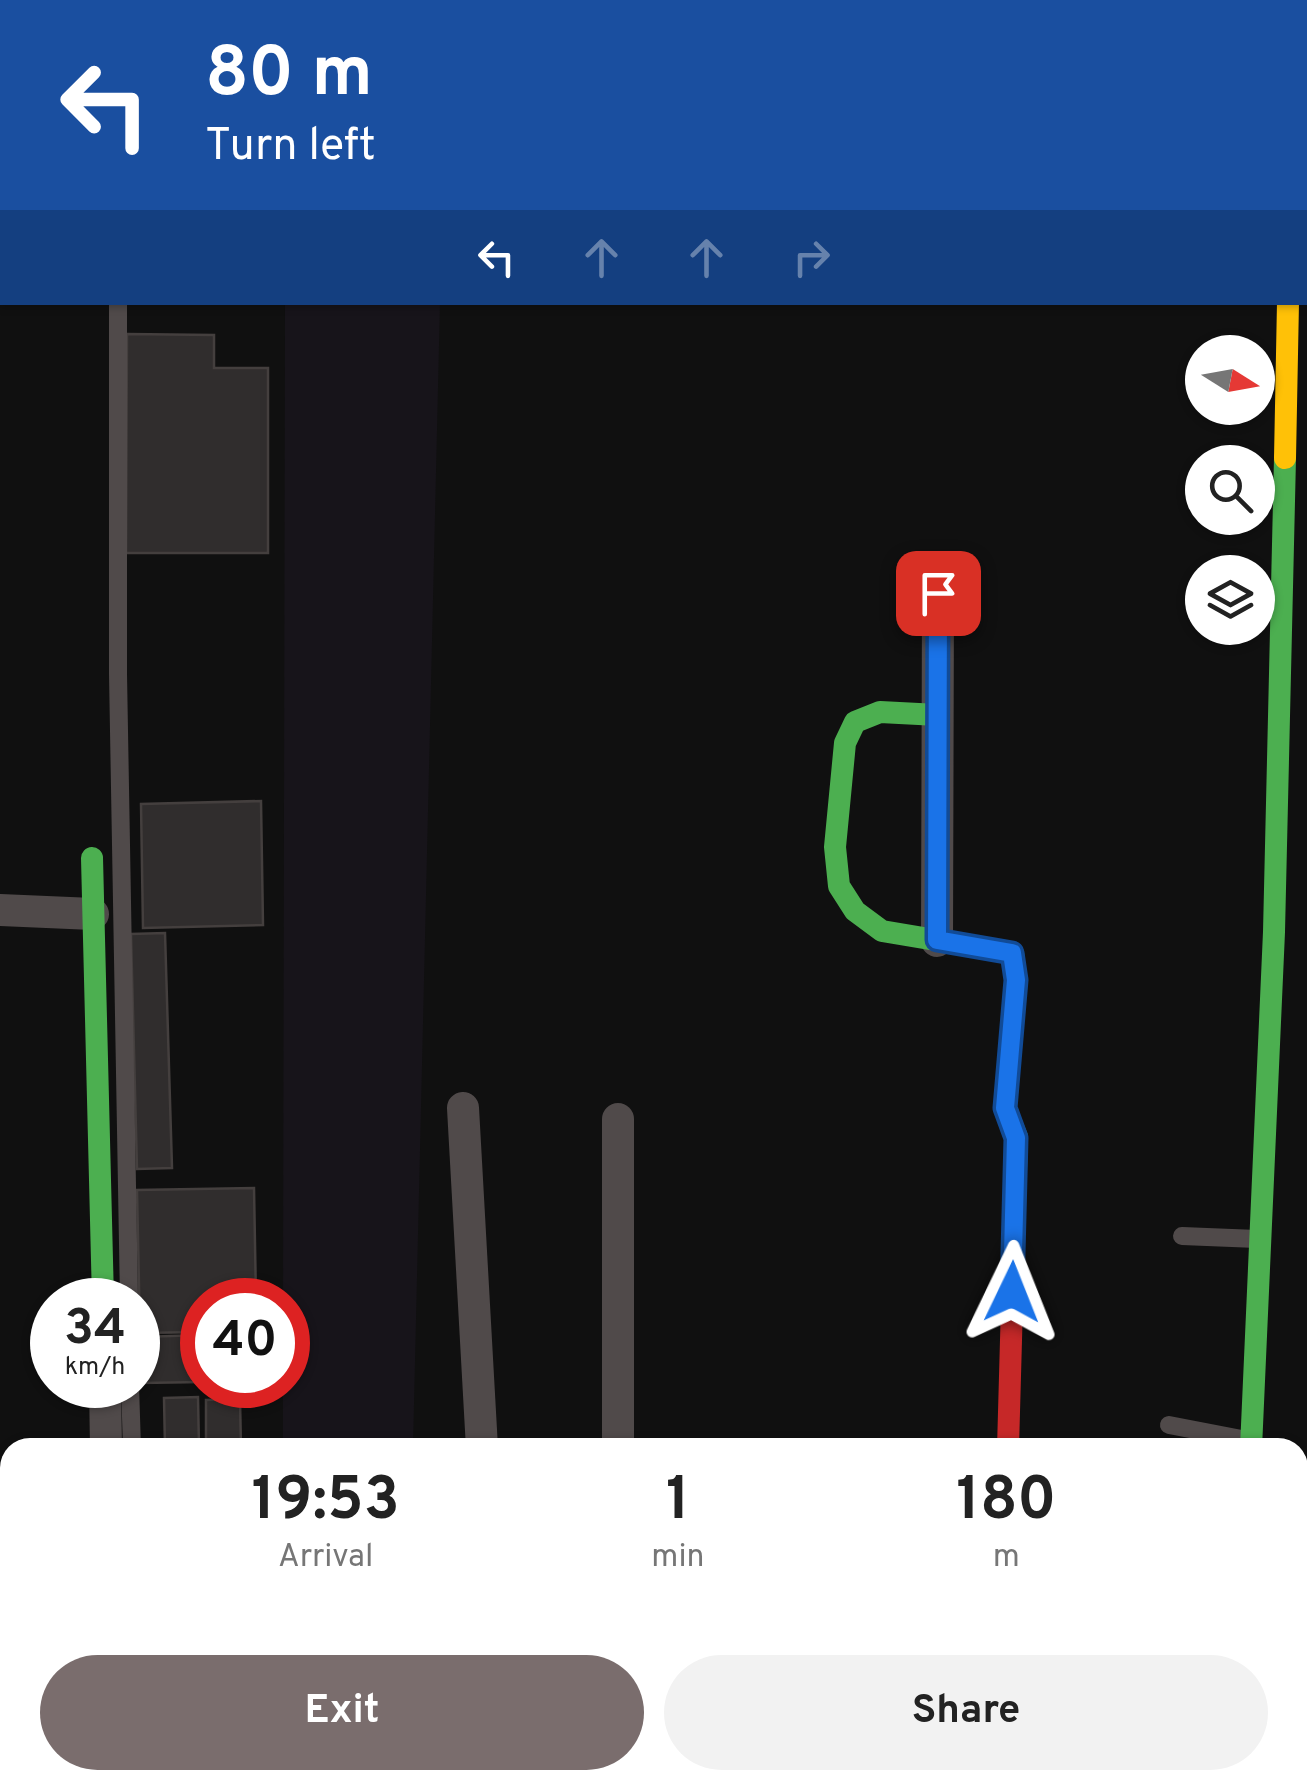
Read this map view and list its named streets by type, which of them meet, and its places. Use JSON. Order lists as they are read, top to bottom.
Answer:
{
  "north": "right",
  "page": {
    "turn": ["80 m", "Turn left"],
    "speed": "34 km/h",
    "limit": "40",
    "eta": [
      "19:53",
      "Arrival",
      "1",
      "min",
      "180",
      "m"
    ],
    "buttons": ["Exit", "Share"]
  }
}
